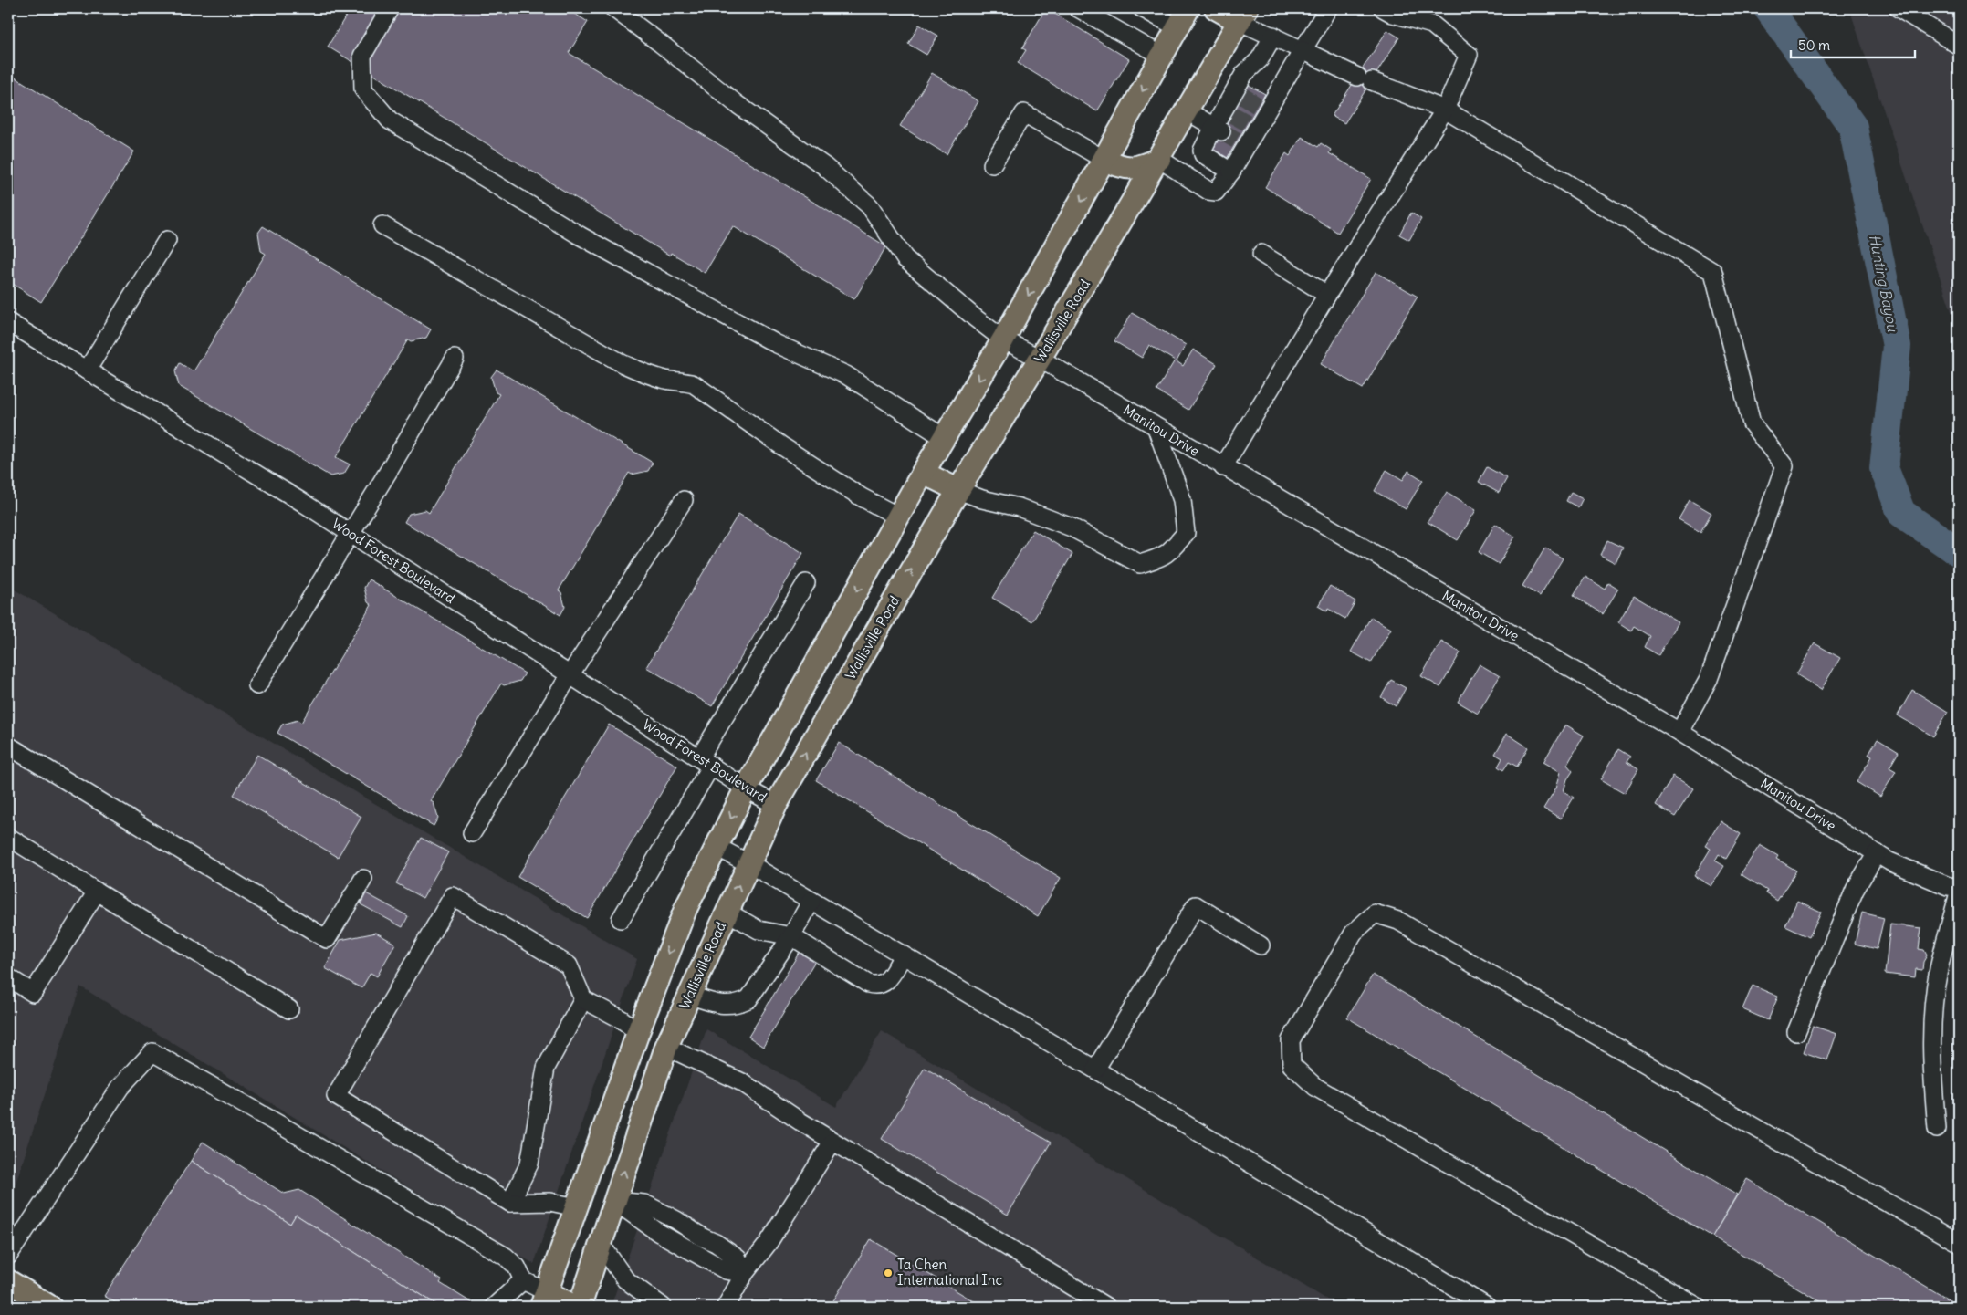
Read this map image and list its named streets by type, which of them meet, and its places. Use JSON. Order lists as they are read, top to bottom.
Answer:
{
  "streets": {
    "main road": ["Wallisville Road"],
    "street": ["Manitou Drive", "Wood Forest Boulevard"]
  },
  "crossings": [
    ["Wallisville Road", "Manitou Drive"],
    ["Wallisville Road", "Wood Forest Boulevard"]
  ],
  "water": ["Hunting Bayou"],
  "places": ["Ta Chen International Inc"],
  "scale_bar": "50 m"
}
